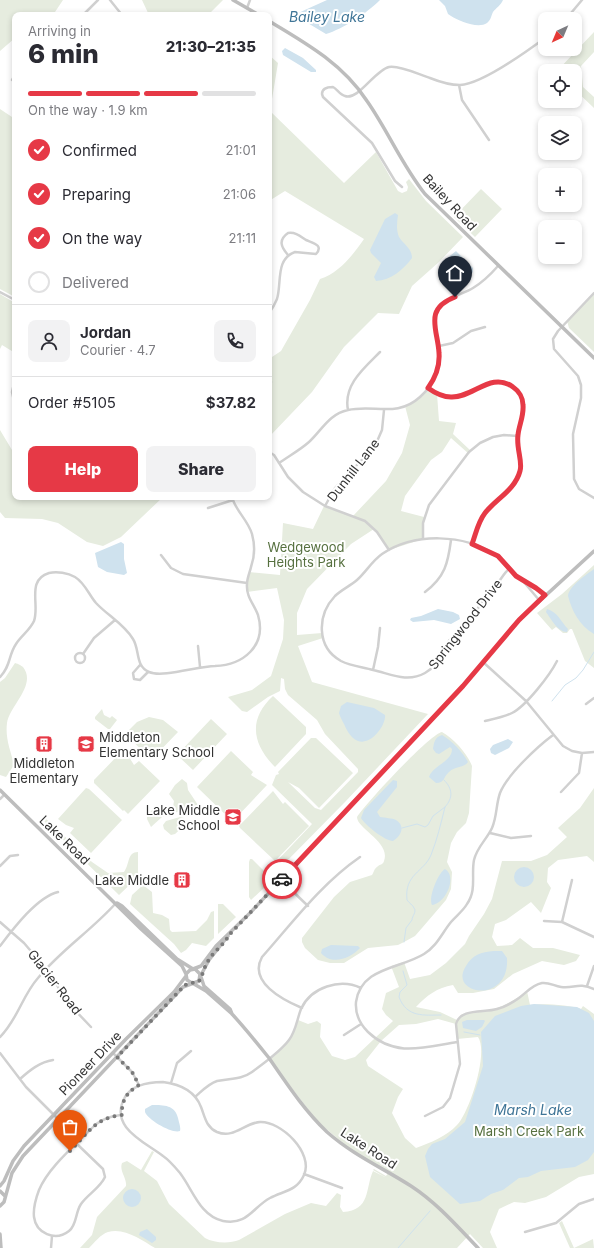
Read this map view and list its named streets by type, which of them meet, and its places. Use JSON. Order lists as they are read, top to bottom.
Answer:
{
  "streets": {
    "street": [
      "Bailey Road",
      "Dunhill Lane",
      "Springwood Drive",
      "Lake Road",
      "Glacier Road",
      "Pioneer Drive"
    ]
  },
  "crossings": [
    ["Lake Road", "Pioneer Drive"]
  ],
  "water": ["Bailey Lake", "Marsh Lake"],
  "parks": ["Wedgewood Heights Park", "Marsh Creek Park"],
  "places": {
    "building": ["Middleton Elementary", "Lake Middle"],
    "school or university": ["Middleton Elementary School", "Lake Middle School"]
  },
  "north": "bottom left",
  "page": {
    "map_buttons": ["+", "−"],
    "heading": ["6 min", "Arriving in", "21:30–21:35"],
    "panel": [
      "Jordan",
      "Courier · 4.7",
      "Order #5105",
      "$37.82"
    ],
    "bar": "On the way · 1.9 km",
    "list": [
      ["Confirmed", "21:01"],
      ["Preparing", "21:06"],
      ["On the way", "21:11"],
      "Delivered"
    ],
    "buttons": ["Help", "Share"]
  }
}
